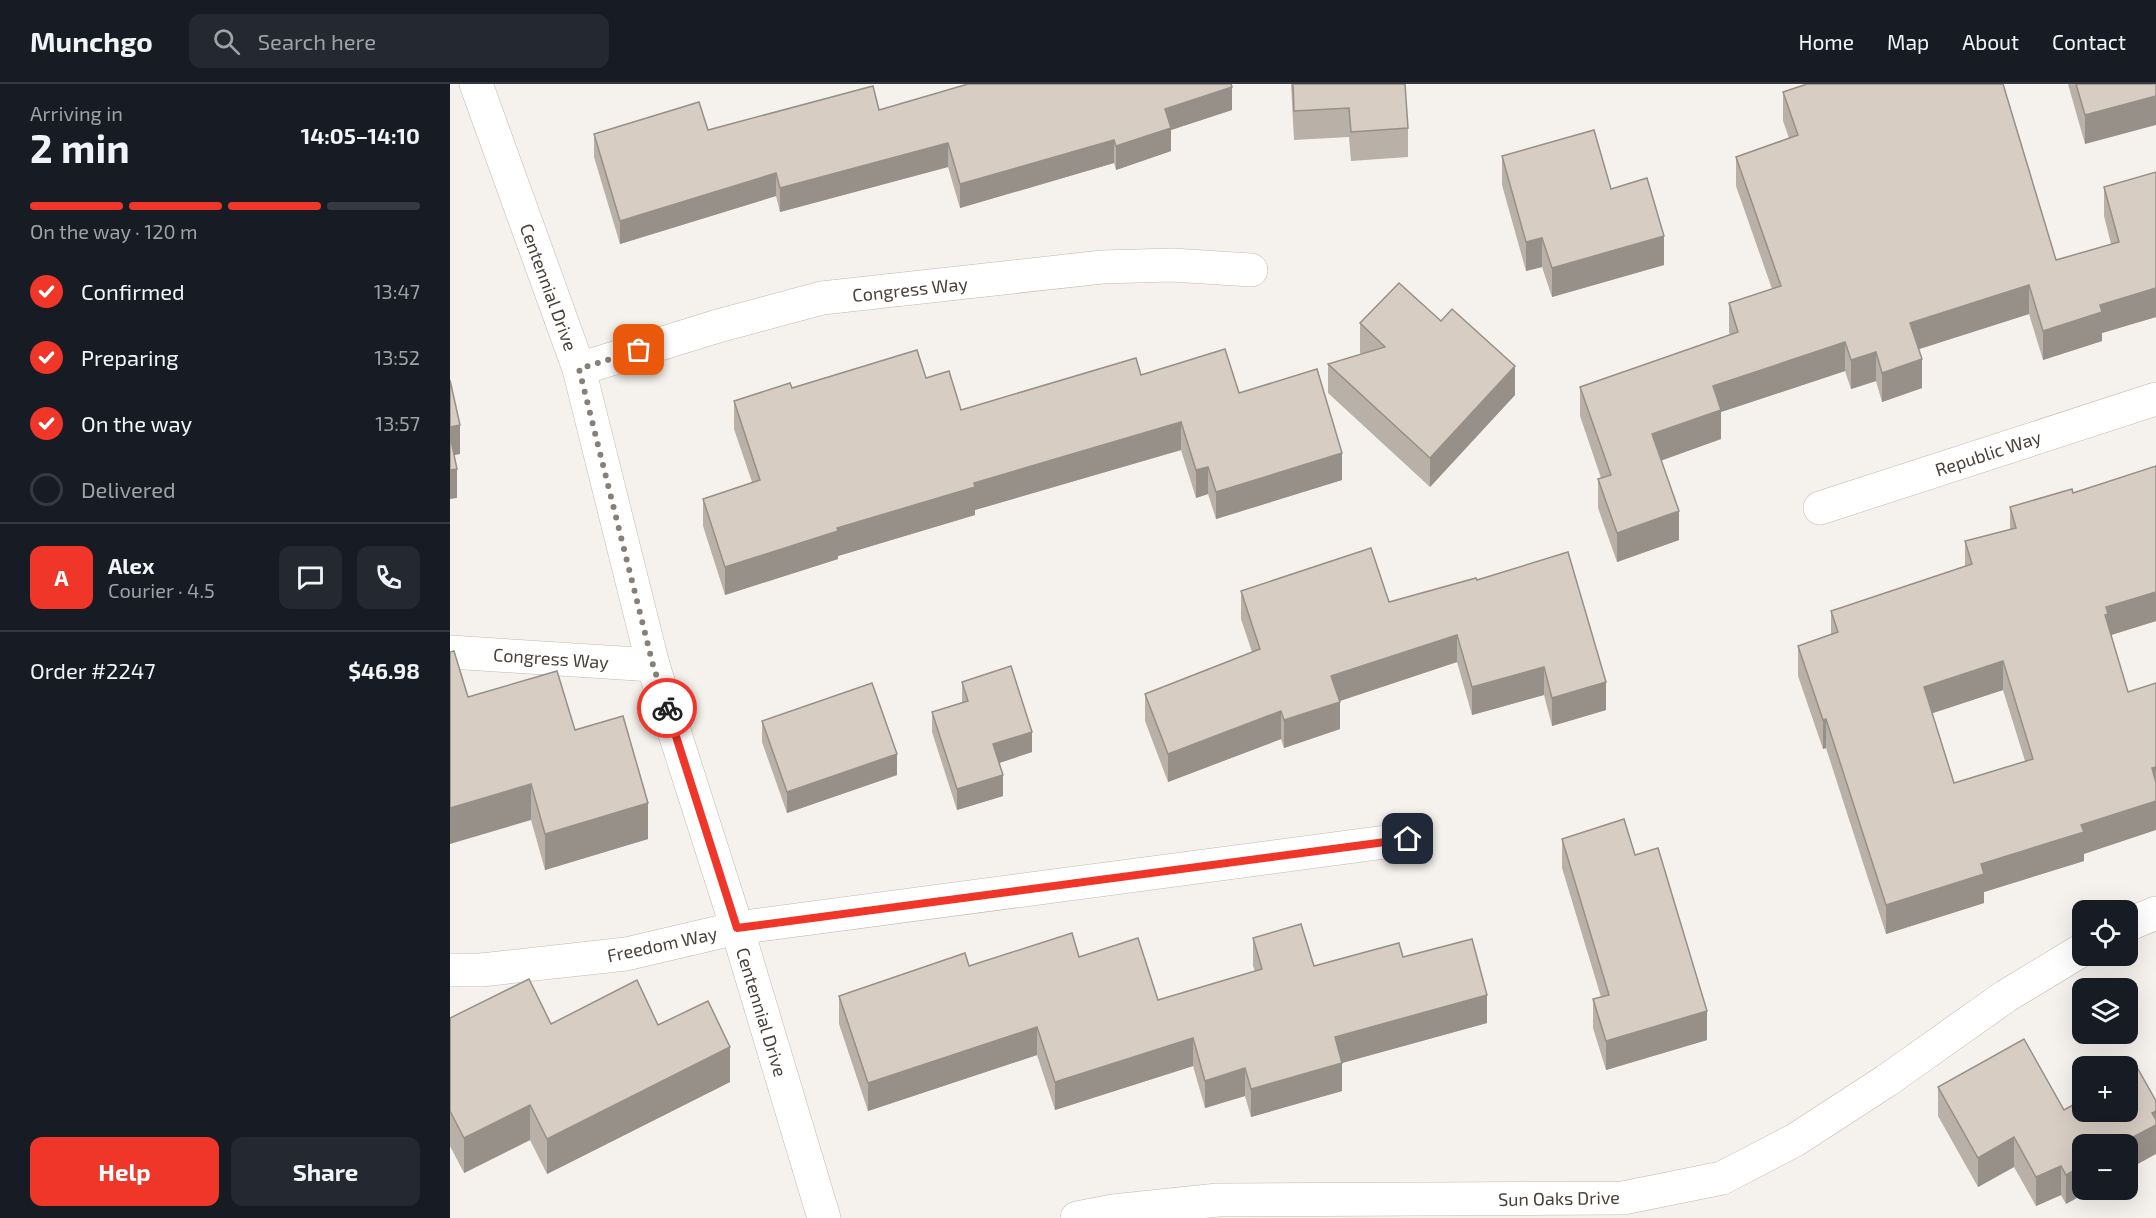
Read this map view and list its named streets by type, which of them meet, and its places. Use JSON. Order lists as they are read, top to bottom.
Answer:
{
  "streets": {
    "street": [
      "Centennial Drive",
      "Congress Way",
      "Republic Way",
      "Freedom Way",
      "Sun Oaks Drive"
    ]
  },
  "crossings": [
    ["Centennial Drive", "Congress Way"],
    ["Centennial Drive", "Freedom Way"]
  ],
  "page": {
    "header": "Munchgo",
    "search": "Search here",
    "nav": [
      "Home",
      "Map",
      "About",
      "Contact"
    ],
    "heading": ["2 min", "Arriving in", "14:05–14:10"],
    "panel": [
      "Alex",
      "Courier · 4.5",
      "Order #2247",
      "$46.98"
    ],
    "bar": "On the way · 120 m",
    "list": [
      ["Confirmed", "13:47"],
      ["Preparing", "13:52"],
      ["On the way", "13:57"],
      "Delivered"
    ],
    "round": "A",
    "map_buttons": ["+", "−"],
    "buttons": ["Help", "Share"]
  }
}
